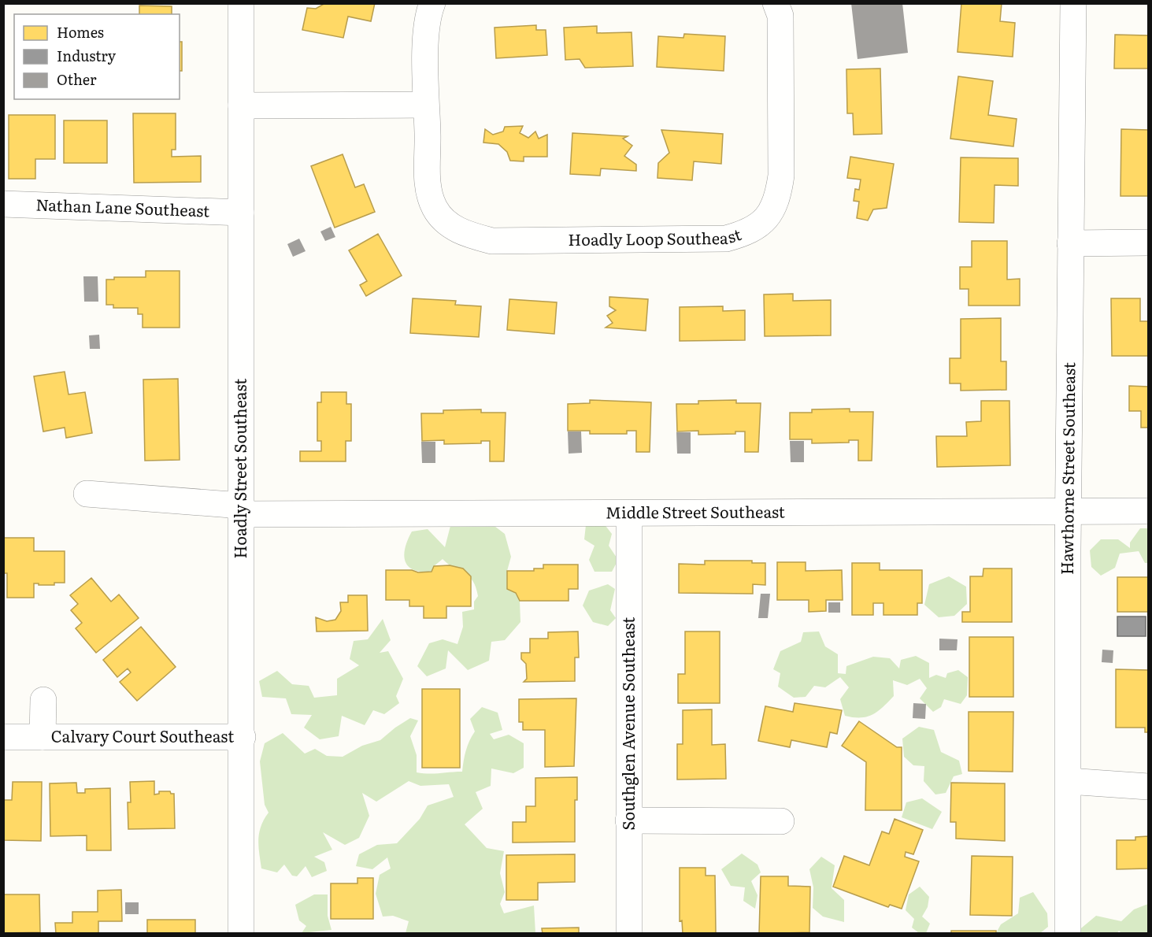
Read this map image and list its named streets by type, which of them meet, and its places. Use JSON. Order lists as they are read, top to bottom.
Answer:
{
  "streets": {
    "street": [
      "Nathan Lane Southeast",
      "Hoadly Loop Southeast",
      "Hoadly Street Southeast",
      "Hawthorne Street Southeast",
      "Middle Street Southeast",
      "Southglen Avenue Southeast",
      "Calvary Court Southeast"
    ]
  },
  "crossings": [
    ["Nathan Lane Southeast", "Hoadly Street Southeast"],
    ["Hoadly Street Southeast", "Middle Street Southeast"],
    ["Hoadly Street Southeast", "Calvary Court Southeast"],
    ["Hawthorne Street Southeast", "Middle Street Southeast"],
    ["Middle Street Southeast", "Southglen Avenue Southeast"]
  ],
  "legend": ["Homes", "Industry", "Other"]
}
